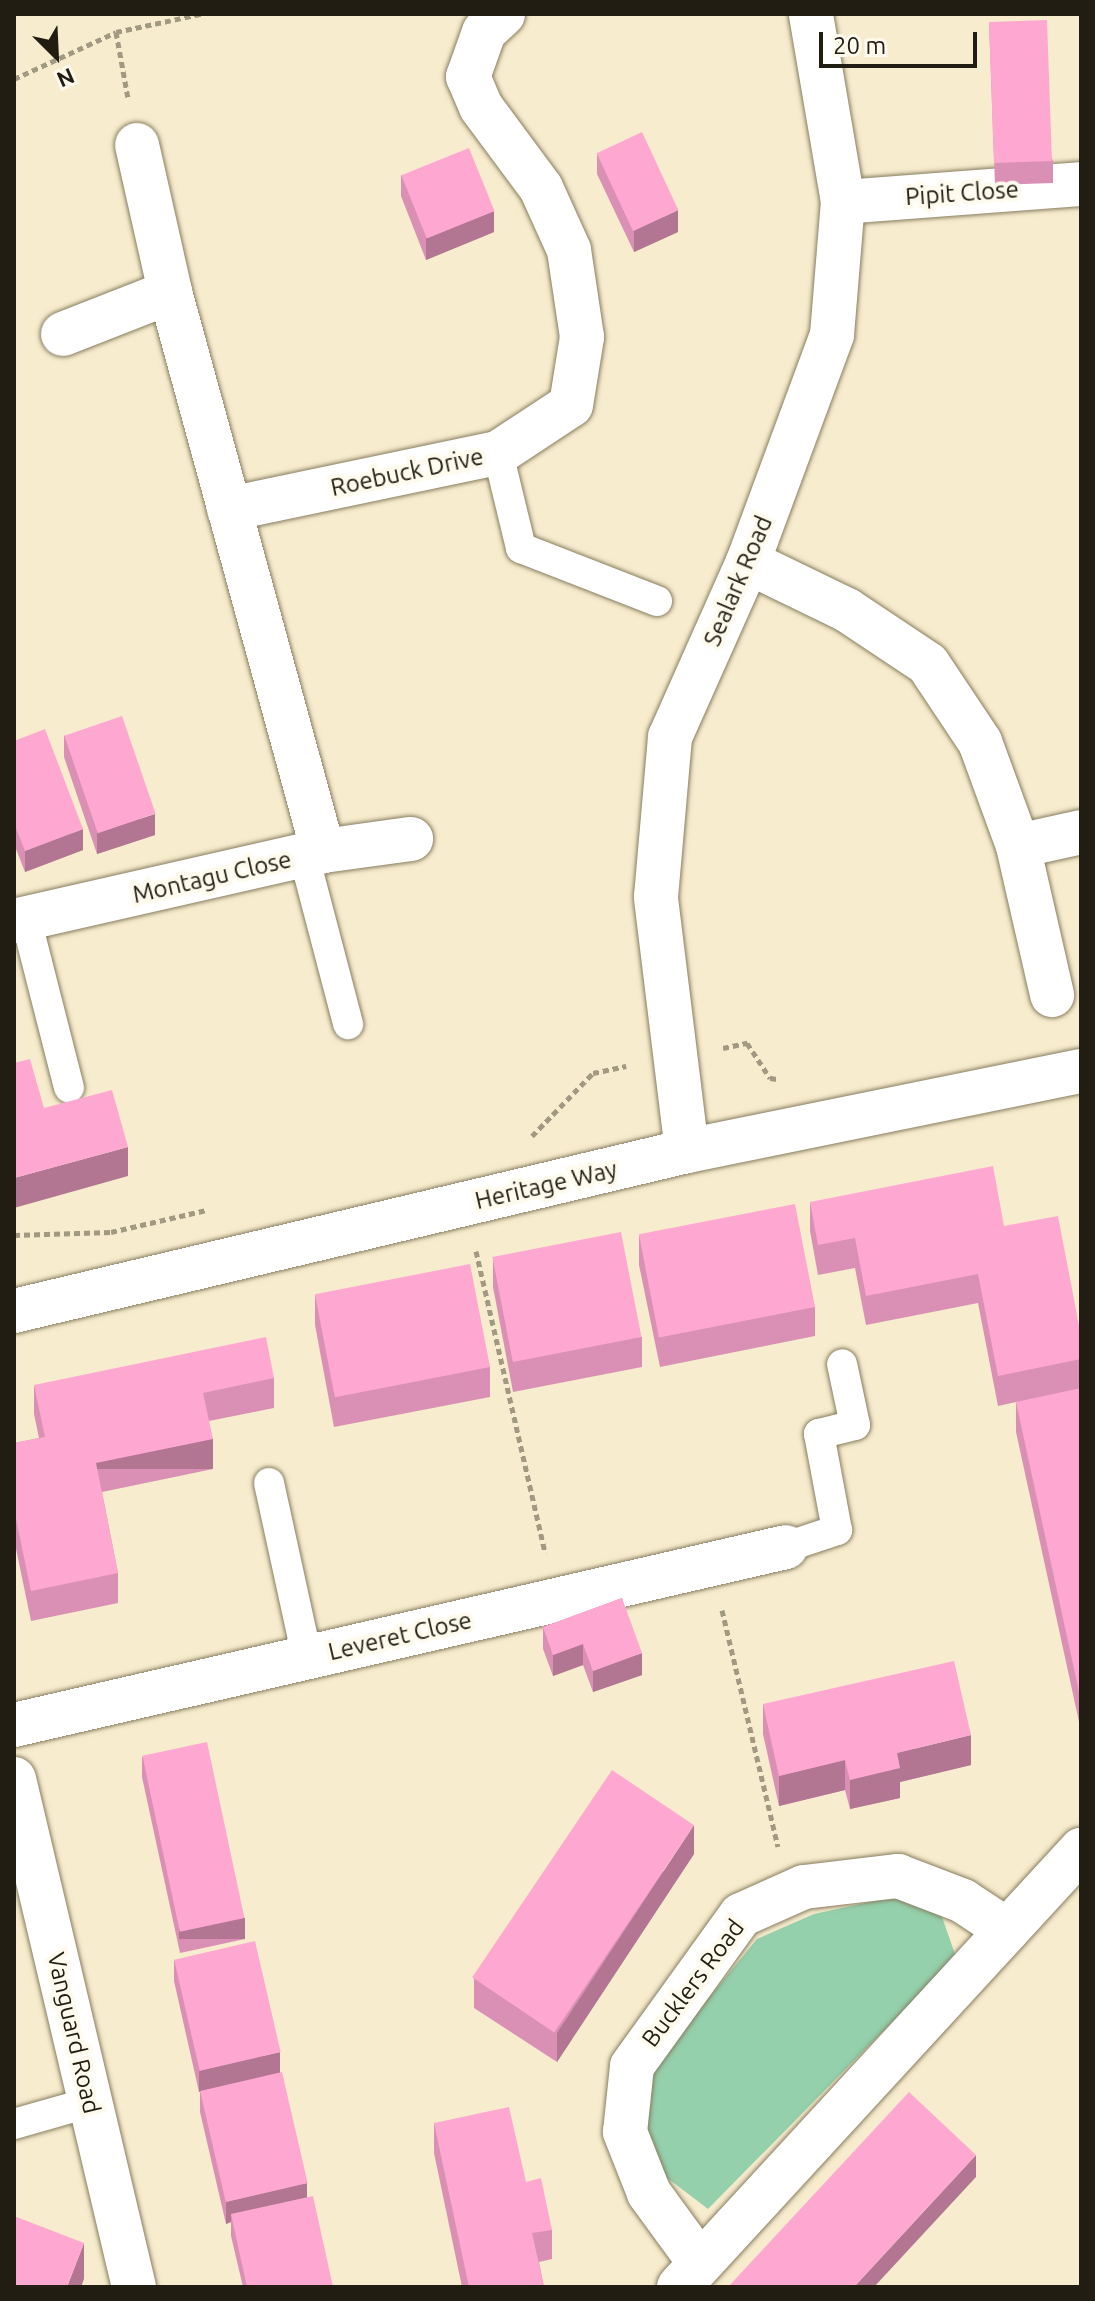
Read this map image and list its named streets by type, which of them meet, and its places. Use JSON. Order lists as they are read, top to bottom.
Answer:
{
  "streets": {
    "street": [
      "Pipit Close",
      "Roebuck Drive",
      "Sealark Road",
      "Montagu Close",
      "Heritage Way",
      "Leveret Close",
      "Bucklers Road",
      "Vanguard Road"
    ]
  },
  "crossings": [
    ["Pipit Close", "Sealark Road"],
    ["Sealark Road", "Heritage Way"]
  ],
  "scale_bar": "20 m",
  "north": "bottom right"
}
